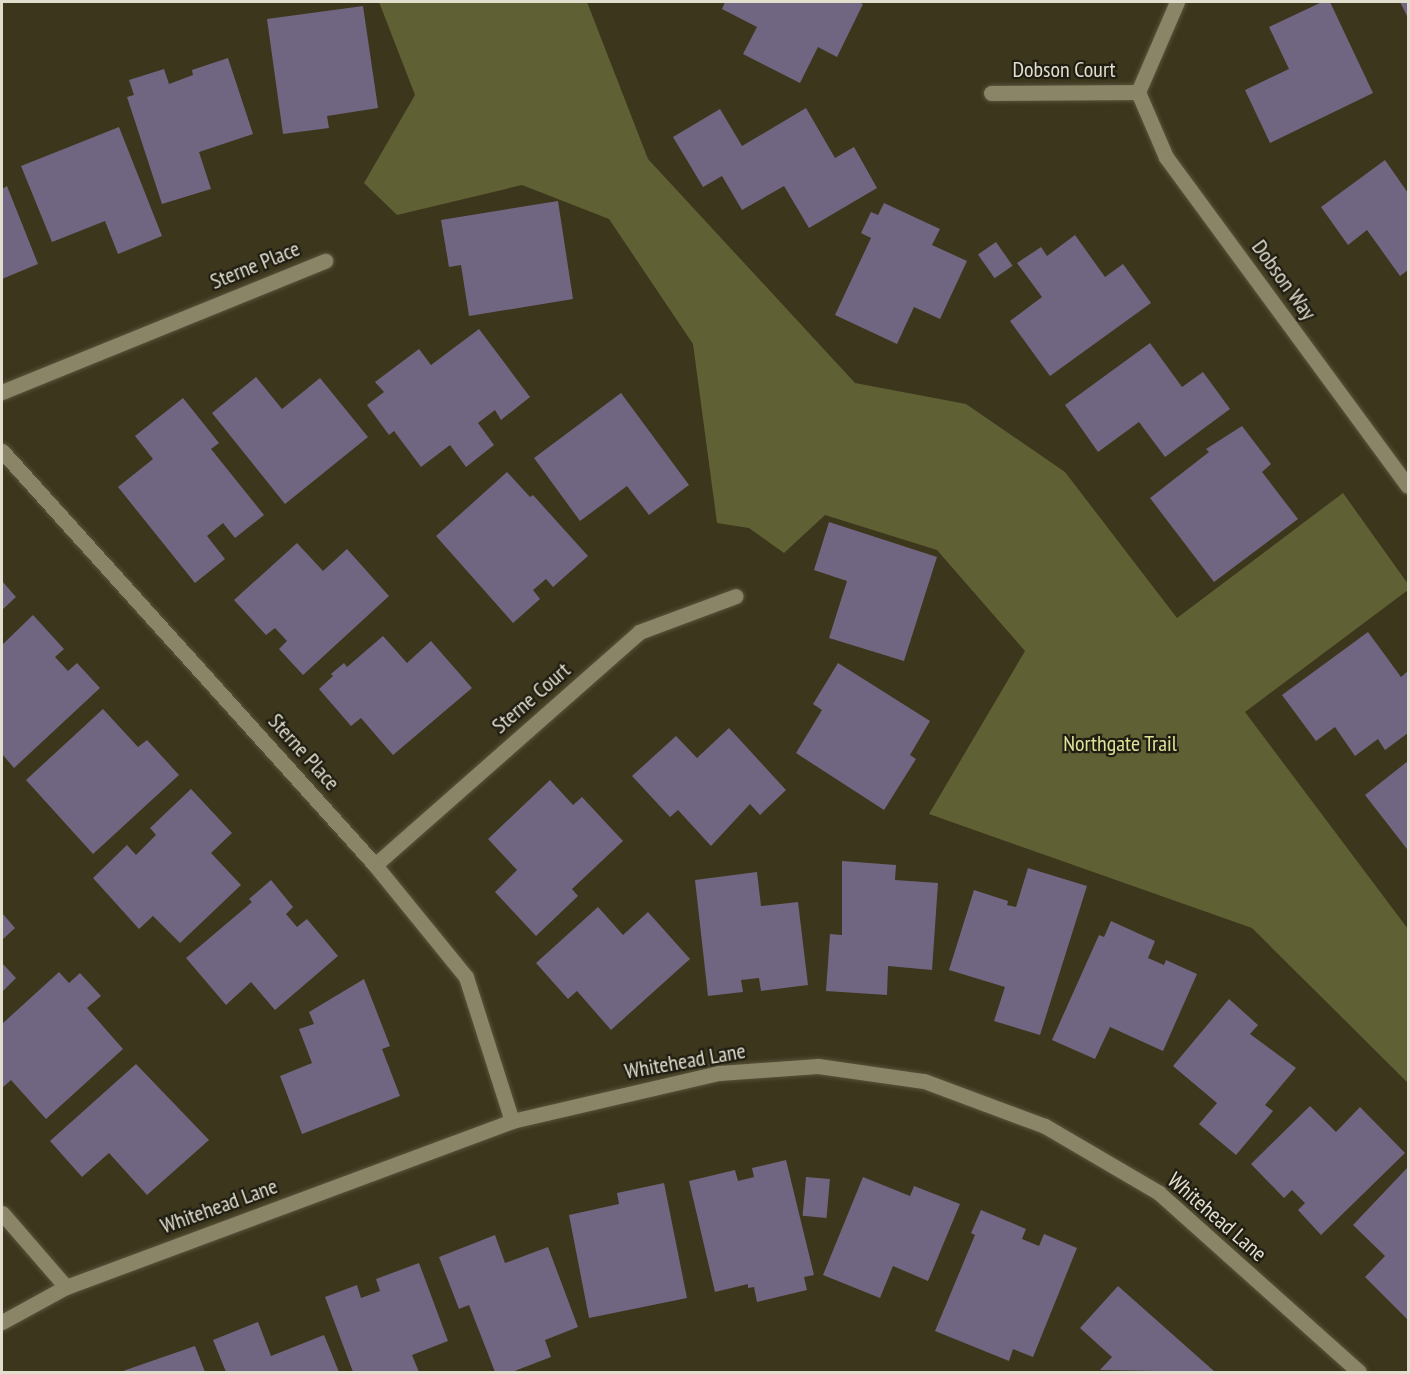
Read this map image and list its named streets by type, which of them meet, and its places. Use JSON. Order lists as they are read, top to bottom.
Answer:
{
  "streets": {
    "street": [
      "Dobson Court",
      "Sterne Place",
      "Dobson Way",
      "Sterne Court",
      "Whitehead Lane"
    ]
  },
  "crossings": [
    ["Dobson Court", "Dobson Way"],
    ["Sterne Place", "Sterne Court"],
    ["Sterne Place", "Whitehead Lane"]
  ],
  "parks": ["Northgate Trail"]
}
